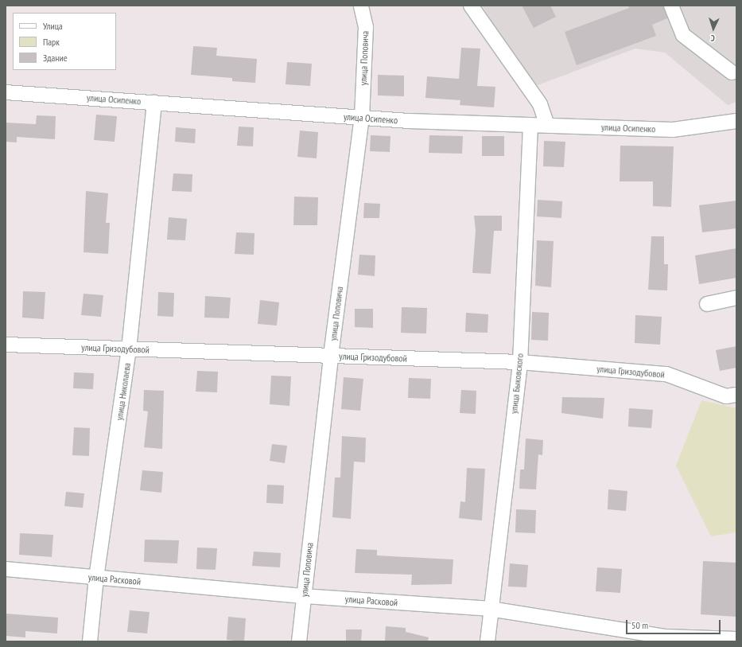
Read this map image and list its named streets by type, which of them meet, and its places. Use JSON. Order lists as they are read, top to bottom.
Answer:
{
  "streets": {
    "street": [
      "улица Поповича",
      "улица Осипенко",
      "улица Гризодубовой",
      "улица Быковского",
      "улица Николаева",
      "улица Расковой"
    ]
  },
  "crossings": [
    ["улица Поповича", "улица Осипенко"],
    ["улица Поповича", "улица Гризодубовой"],
    ["улица Поповича", "улица Расковой"],
    ["улица Осипенко", "улица Быковского"],
    ["улица Осипенко", "улица Николаева"],
    ["улица Гризодубовой", "улица Быковского"],
    ["улица Гризодубовой", "улица Николаева"],
    ["улица Быковского", "улица Расковой"],
    ["улица Николаева", "улица Расковой"]
  ],
  "legend": ["Улица", "Парк", "Здание"],
  "scale_bar": "50 m",
  "north": "bottom"
}
